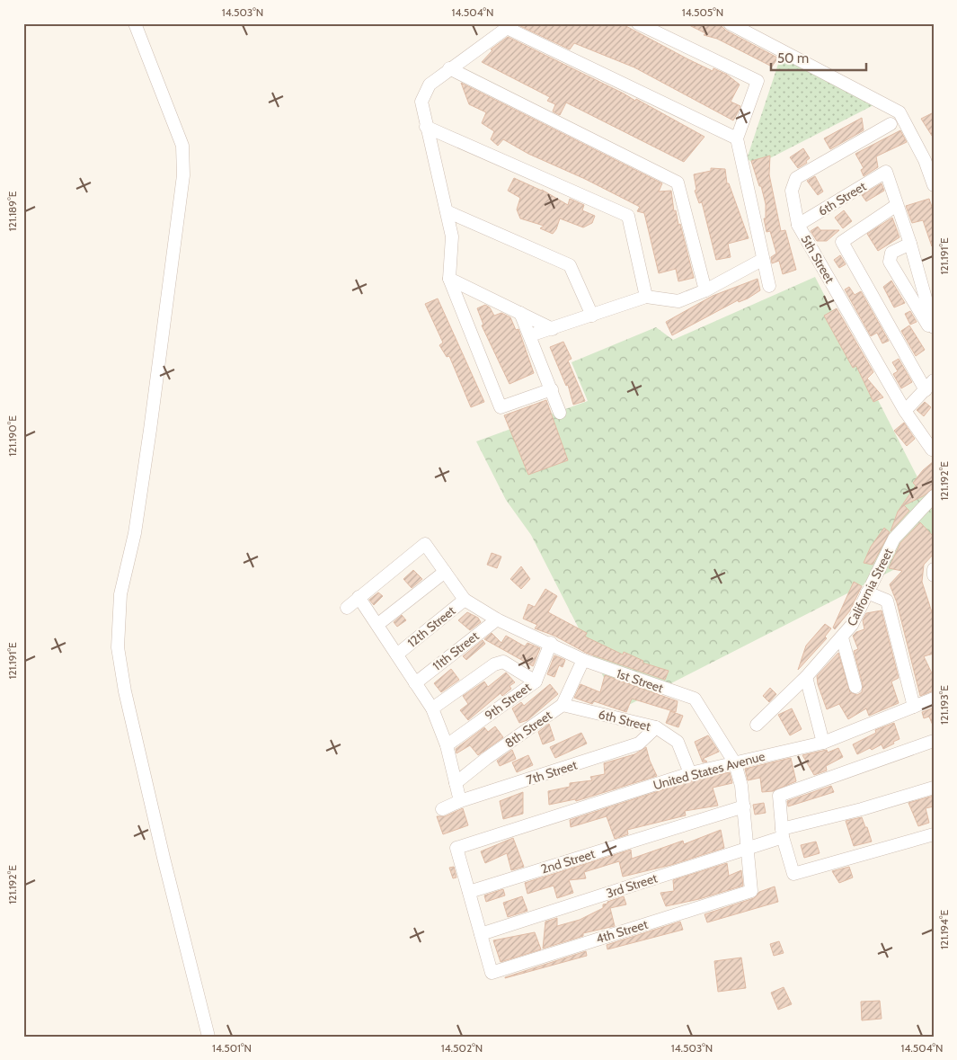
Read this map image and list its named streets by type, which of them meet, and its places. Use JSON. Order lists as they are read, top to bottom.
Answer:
{
  "streets": {
    "street": [
      "6th Street",
      "5th Street",
      "California Street",
      "12th Street",
      "11th Street",
      "1st Street",
      "9th Street",
      "8th Street",
      "United States Avenue",
      "7th Street",
      "2nd Street",
      "3rd Street",
      "4th Street"
    ]
  },
  "crossings": [
    ["6th Street", "5th Street"],
    ["6th Street", "8th Street"],
    ["6th Street", "United States Avenue"],
    ["6th Street", "7th Street"],
    ["12th Street", "1st Street"],
    ["11th Street", "1st Street"],
    ["1st Street", "9th Street"],
    ["1st Street", "8th Street"],
    ["1st Street", "United States Avenue"],
    ["1st Street", "2nd Street"],
    ["1st Street", "3rd Street"],
    ["1st Street", "4th Street"],
    ["United States Avenue", "2nd Street"],
    ["3rd Street", "4th Street"]
  ],
  "scale_bar": "50 m",
  "coordinates": [
    "14.503°N",
    "14.504°N",
    "14.505°N",
    "121.189°E",
    "121.191°E",
    "121.190°E",
    "121.192°E",
    "121.193°E",
    "121.194°E",
    "14.501°N",
    "14.502°N"
  ]
}
